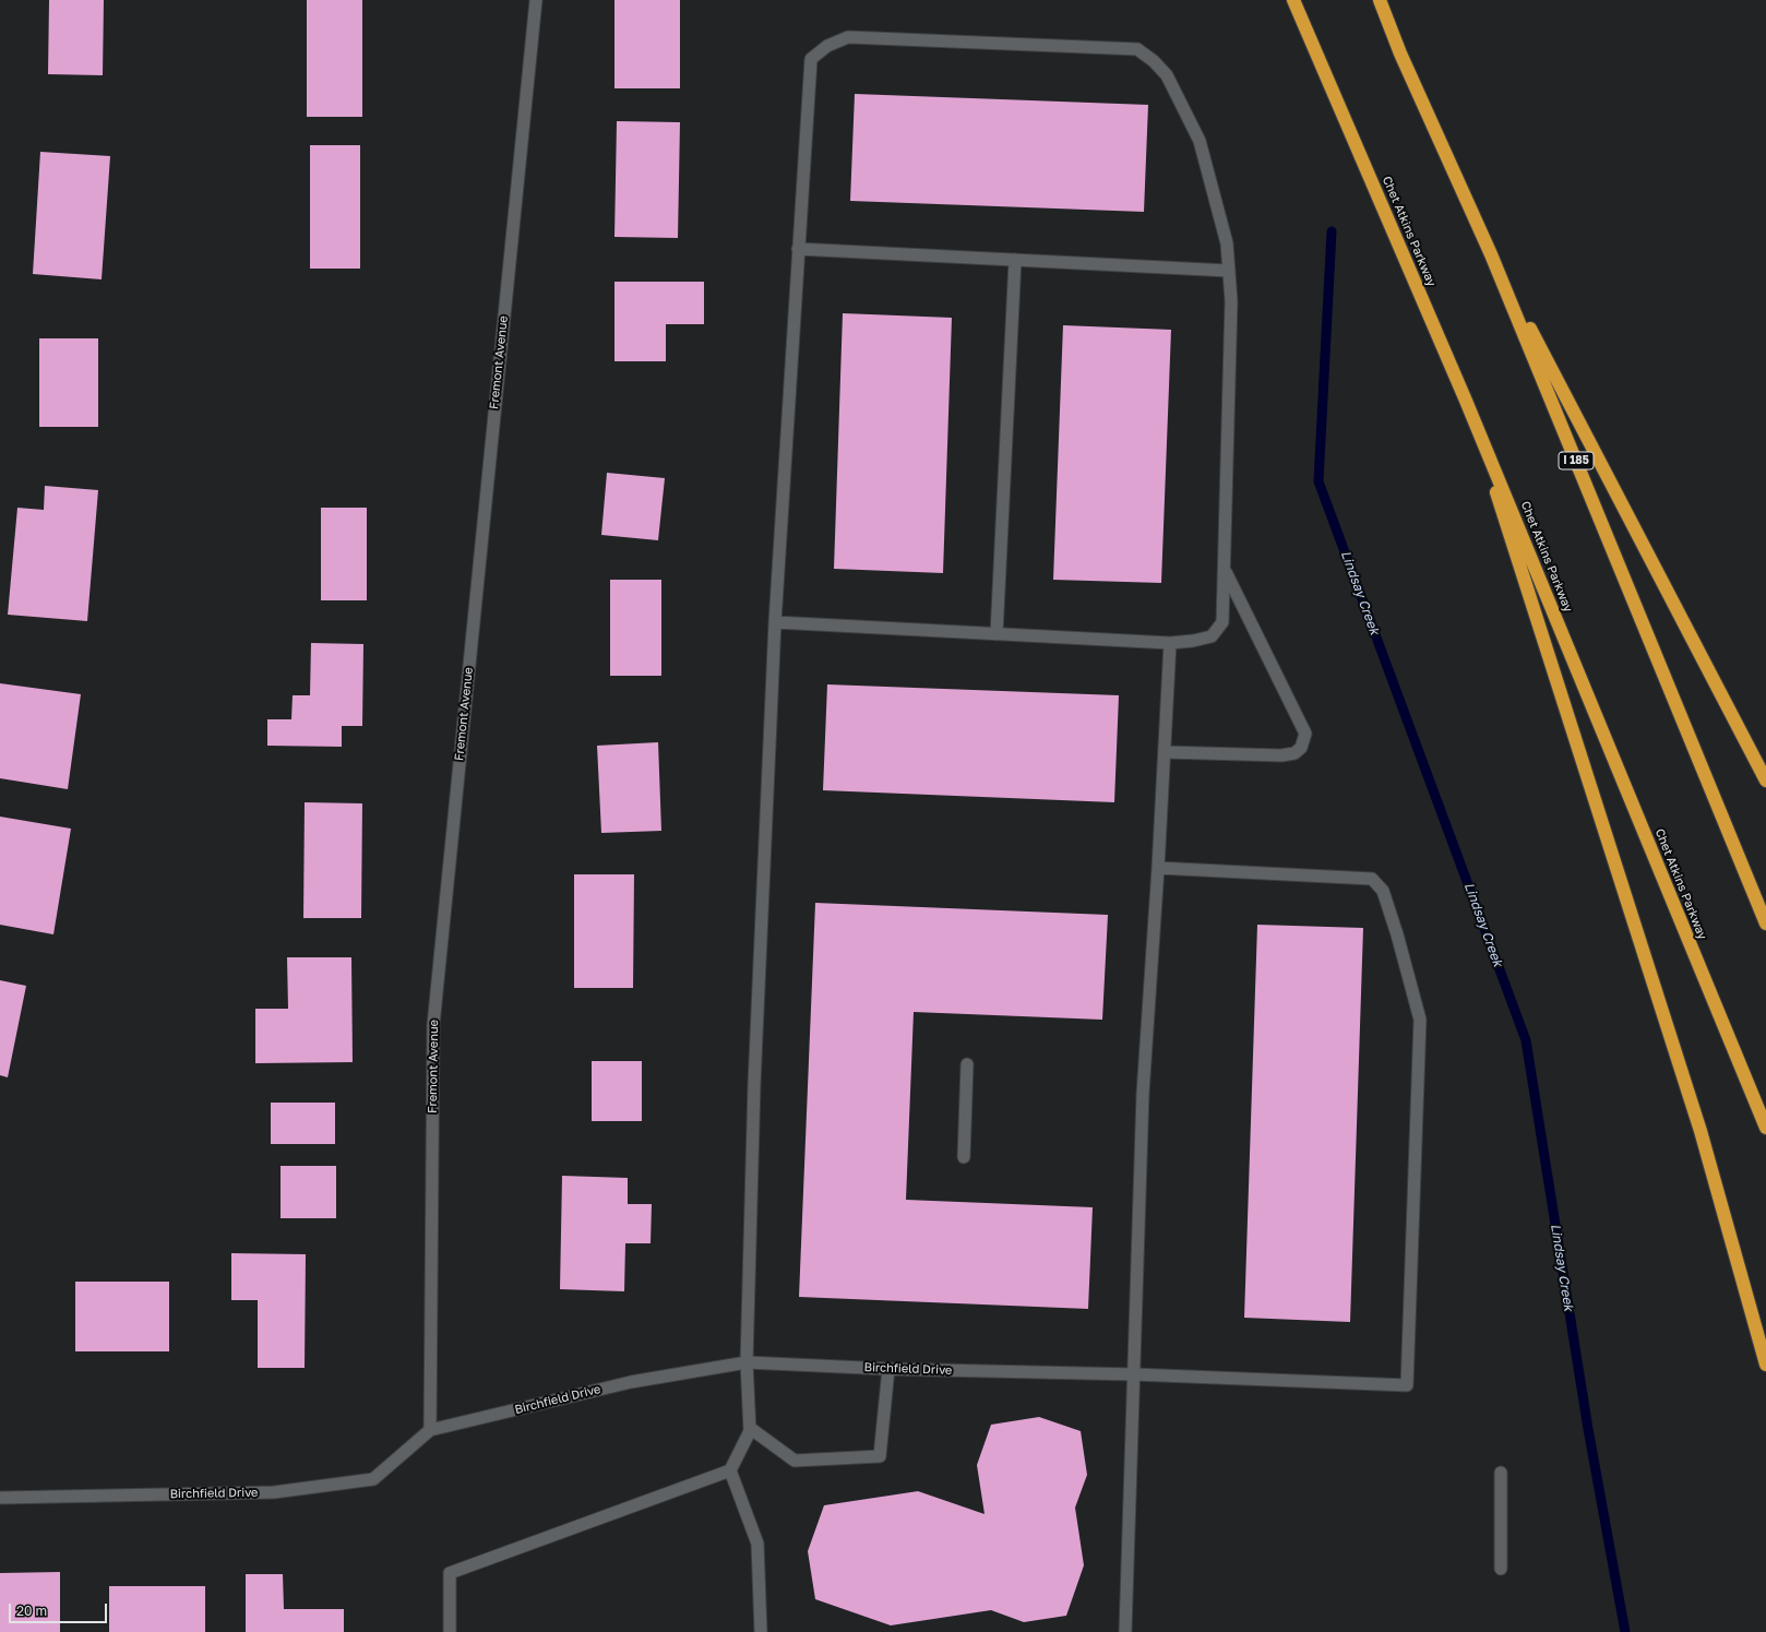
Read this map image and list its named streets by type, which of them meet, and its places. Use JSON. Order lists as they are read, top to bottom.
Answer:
{
  "streets": {
    "highway": ["Chet Atkins Parkway", "I 185"],
    "street": ["Fremont Avenue", "Birchfield Drive"]
  },
  "crossings": [
    ["Fremont Avenue", "Birchfield Drive"]
  ],
  "water": ["Lindsay Creek"],
  "scale_bar": "20 m"
}
